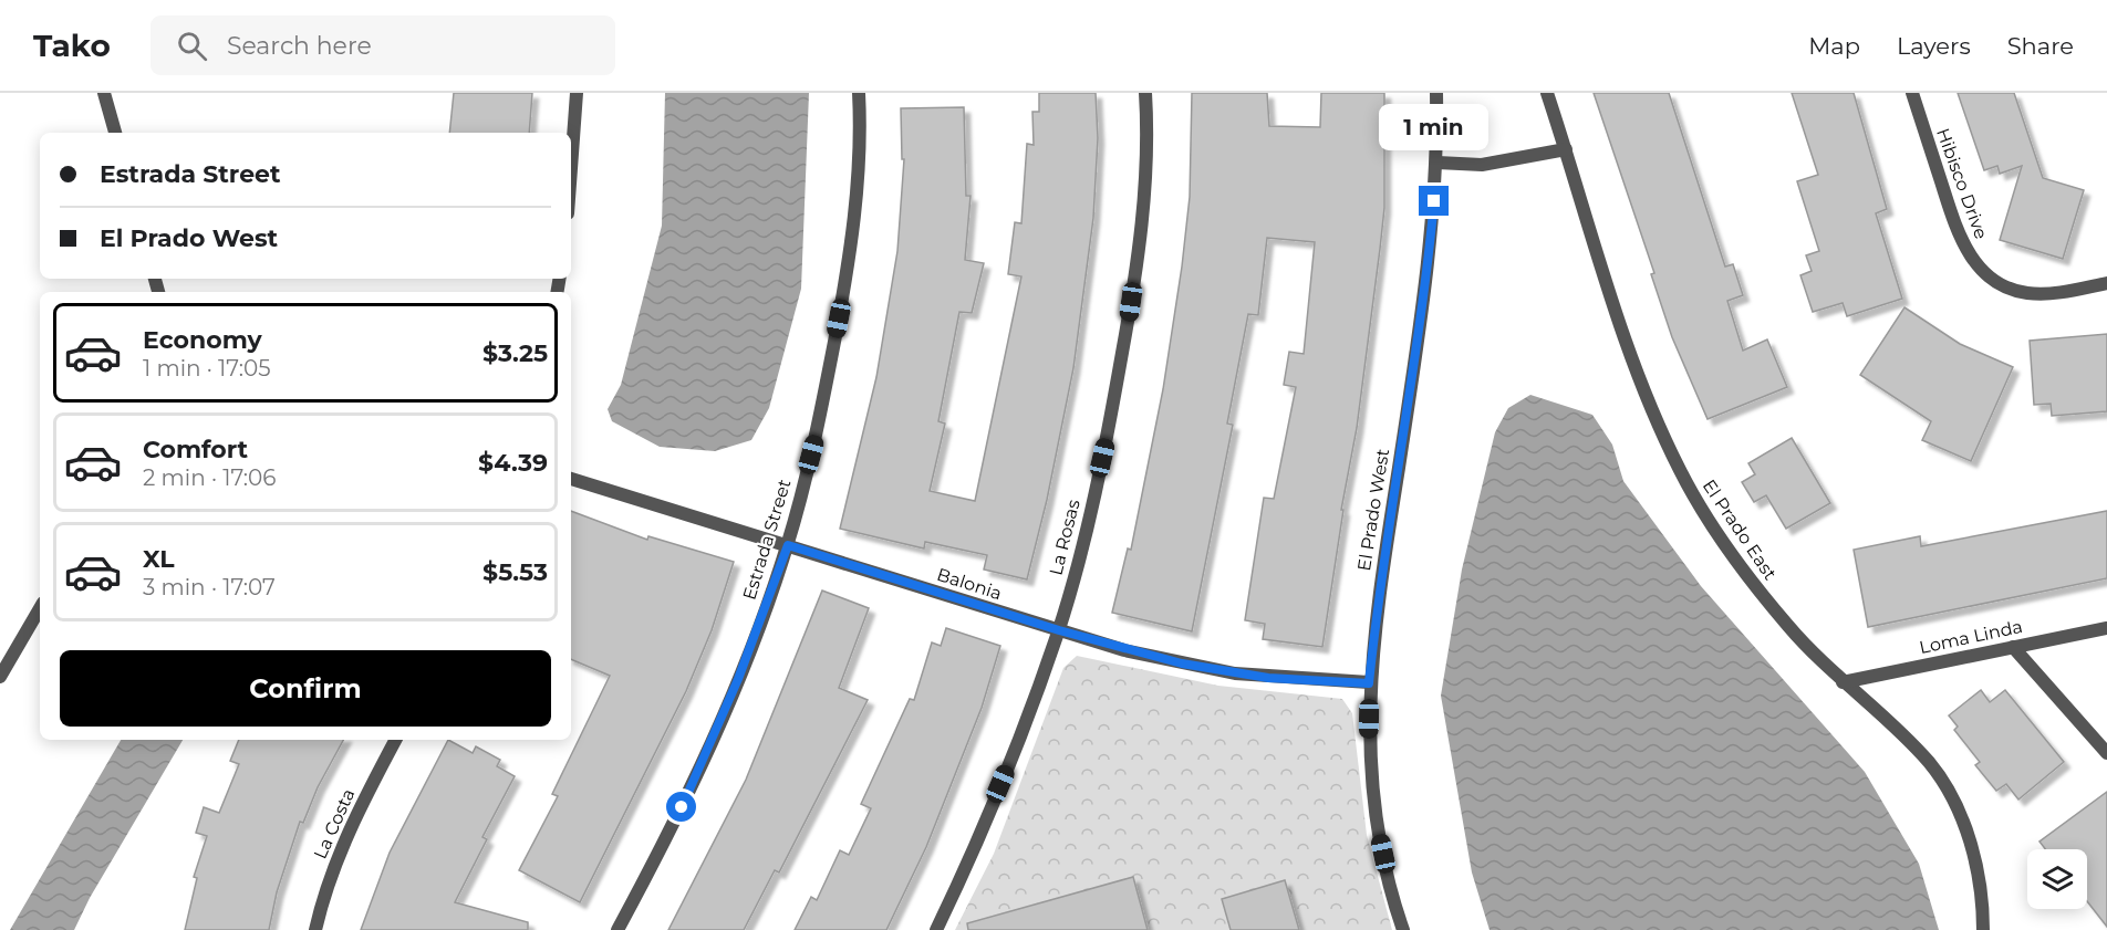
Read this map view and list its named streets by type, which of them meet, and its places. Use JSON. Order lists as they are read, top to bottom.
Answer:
{
  "streets": {
    "street": [
      "Hibisco Drive",
      "El Prado West",
      "El Prado East",
      "La Rosas",
      "Estrada Street",
      "Balonia",
      "Loma Linda",
      "La Costa"
    ]
  },
  "crossings": [
    ["El Prado West", "Balonia"],
    ["El Prado East", "Loma Linda"],
    ["La Rosas", "Balonia"],
    ["Estrada Street", "Balonia"]
  ],
  "page": {
    "header": "Tako",
    "search": "Search here",
    "nav": ["Map", "Layers", "Share"],
    "bubble": "1 min",
    "banner": ["Estrada Street", "El Prado West"],
    "list": [
      {
        "name": "Economy",
        "note": "1 min · 17:05",
        "value": "$3.25"
      },
      {
        "name": "Comfort",
        "note": "2 min · 17:06",
        "value": "$4.39"
      },
      {
        "name": "XL",
        "note": "3 min · 17:07",
        "value": "$5.53"
      }
    ],
    "buttons": "Confirm"
  }
}
